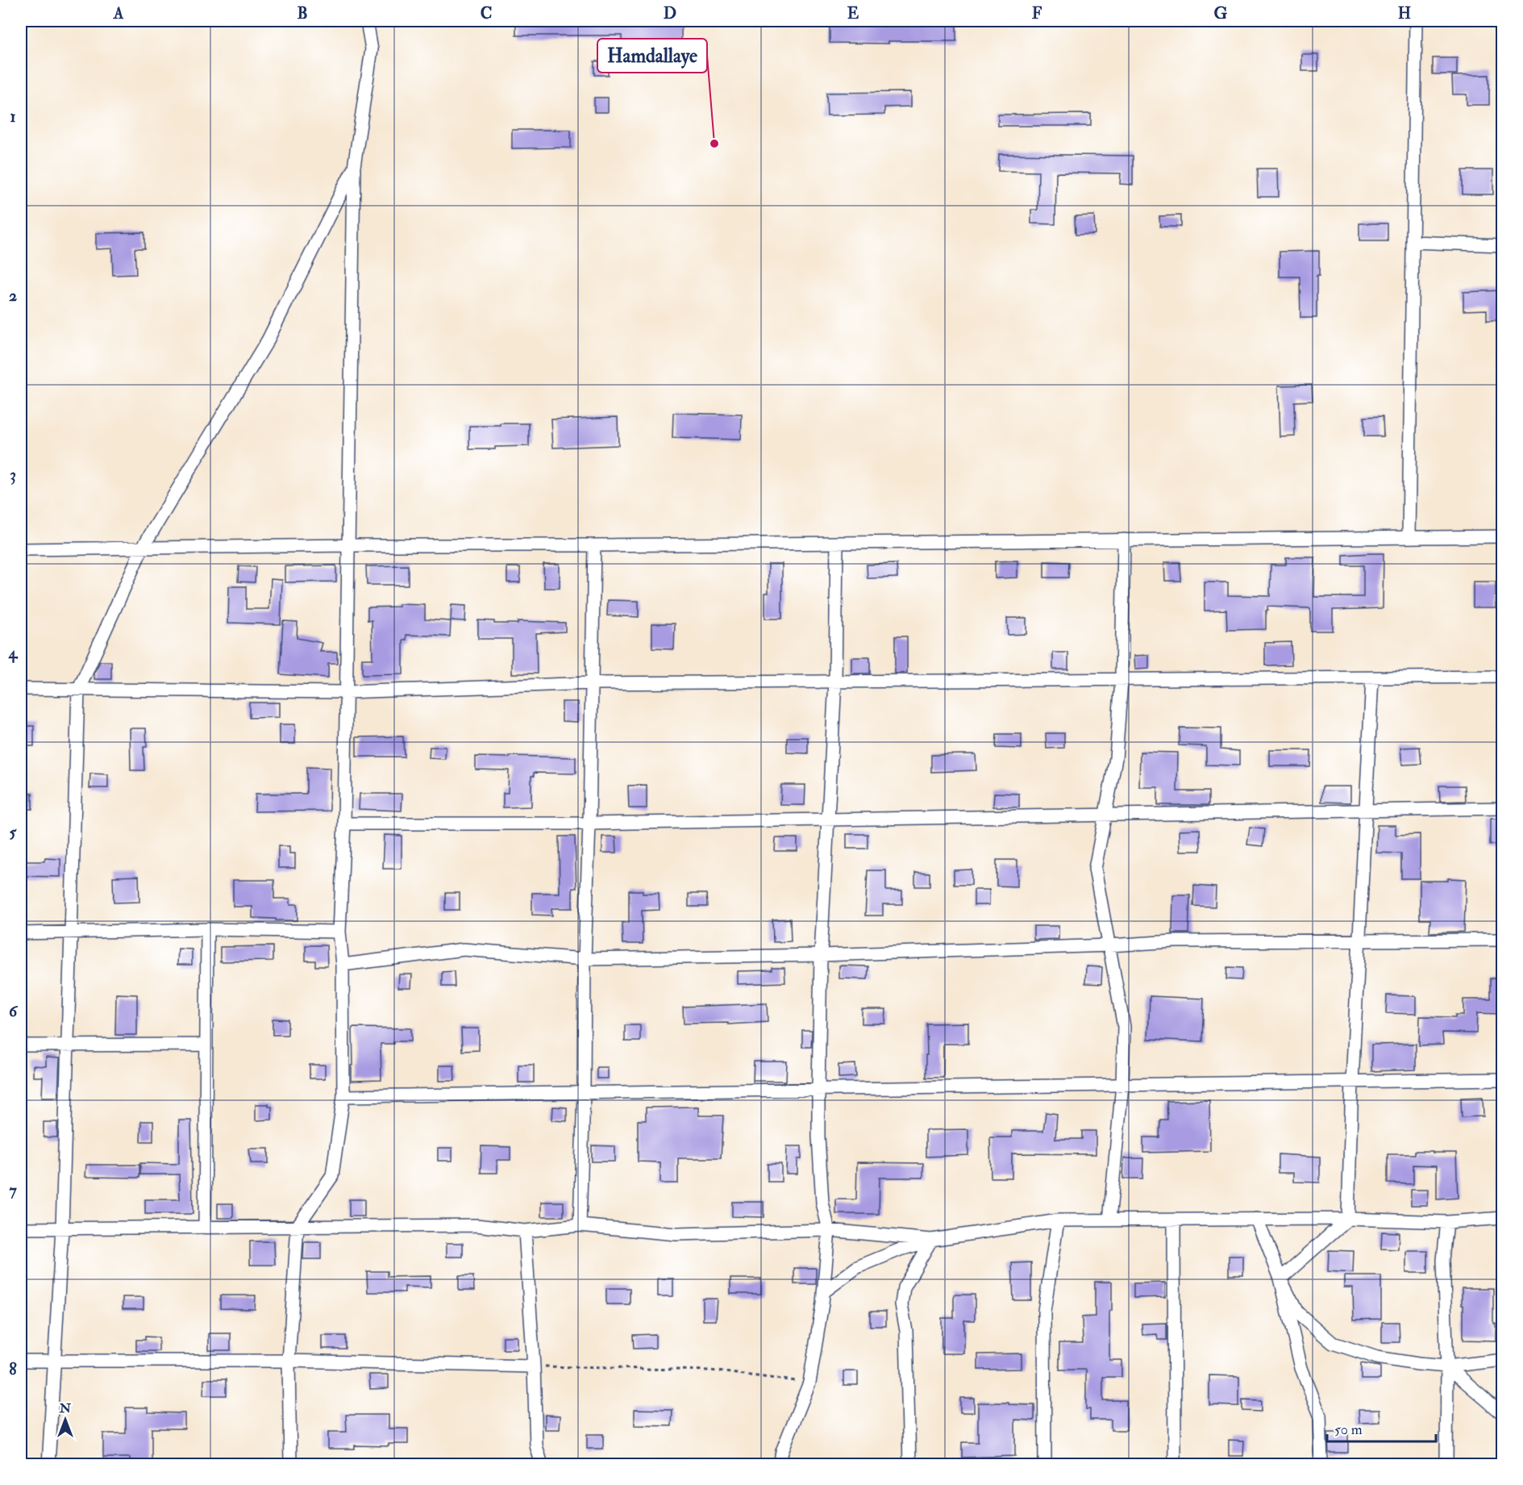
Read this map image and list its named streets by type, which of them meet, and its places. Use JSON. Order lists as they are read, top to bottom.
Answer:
{
  "places": ["Hamdallaye"],
  "scale_bar": "50 m",
  "north": "top",
  "grid": {
    "columns": [
      "A",
      "B",
      "C",
      "D",
      "E",
      "F",
      "G",
      "H"
    ],
    "rows": [
      "1",
      "2",
      "3",
      "4",
      "5",
      "6",
      "7",
      "8"
    ]
  }
}
